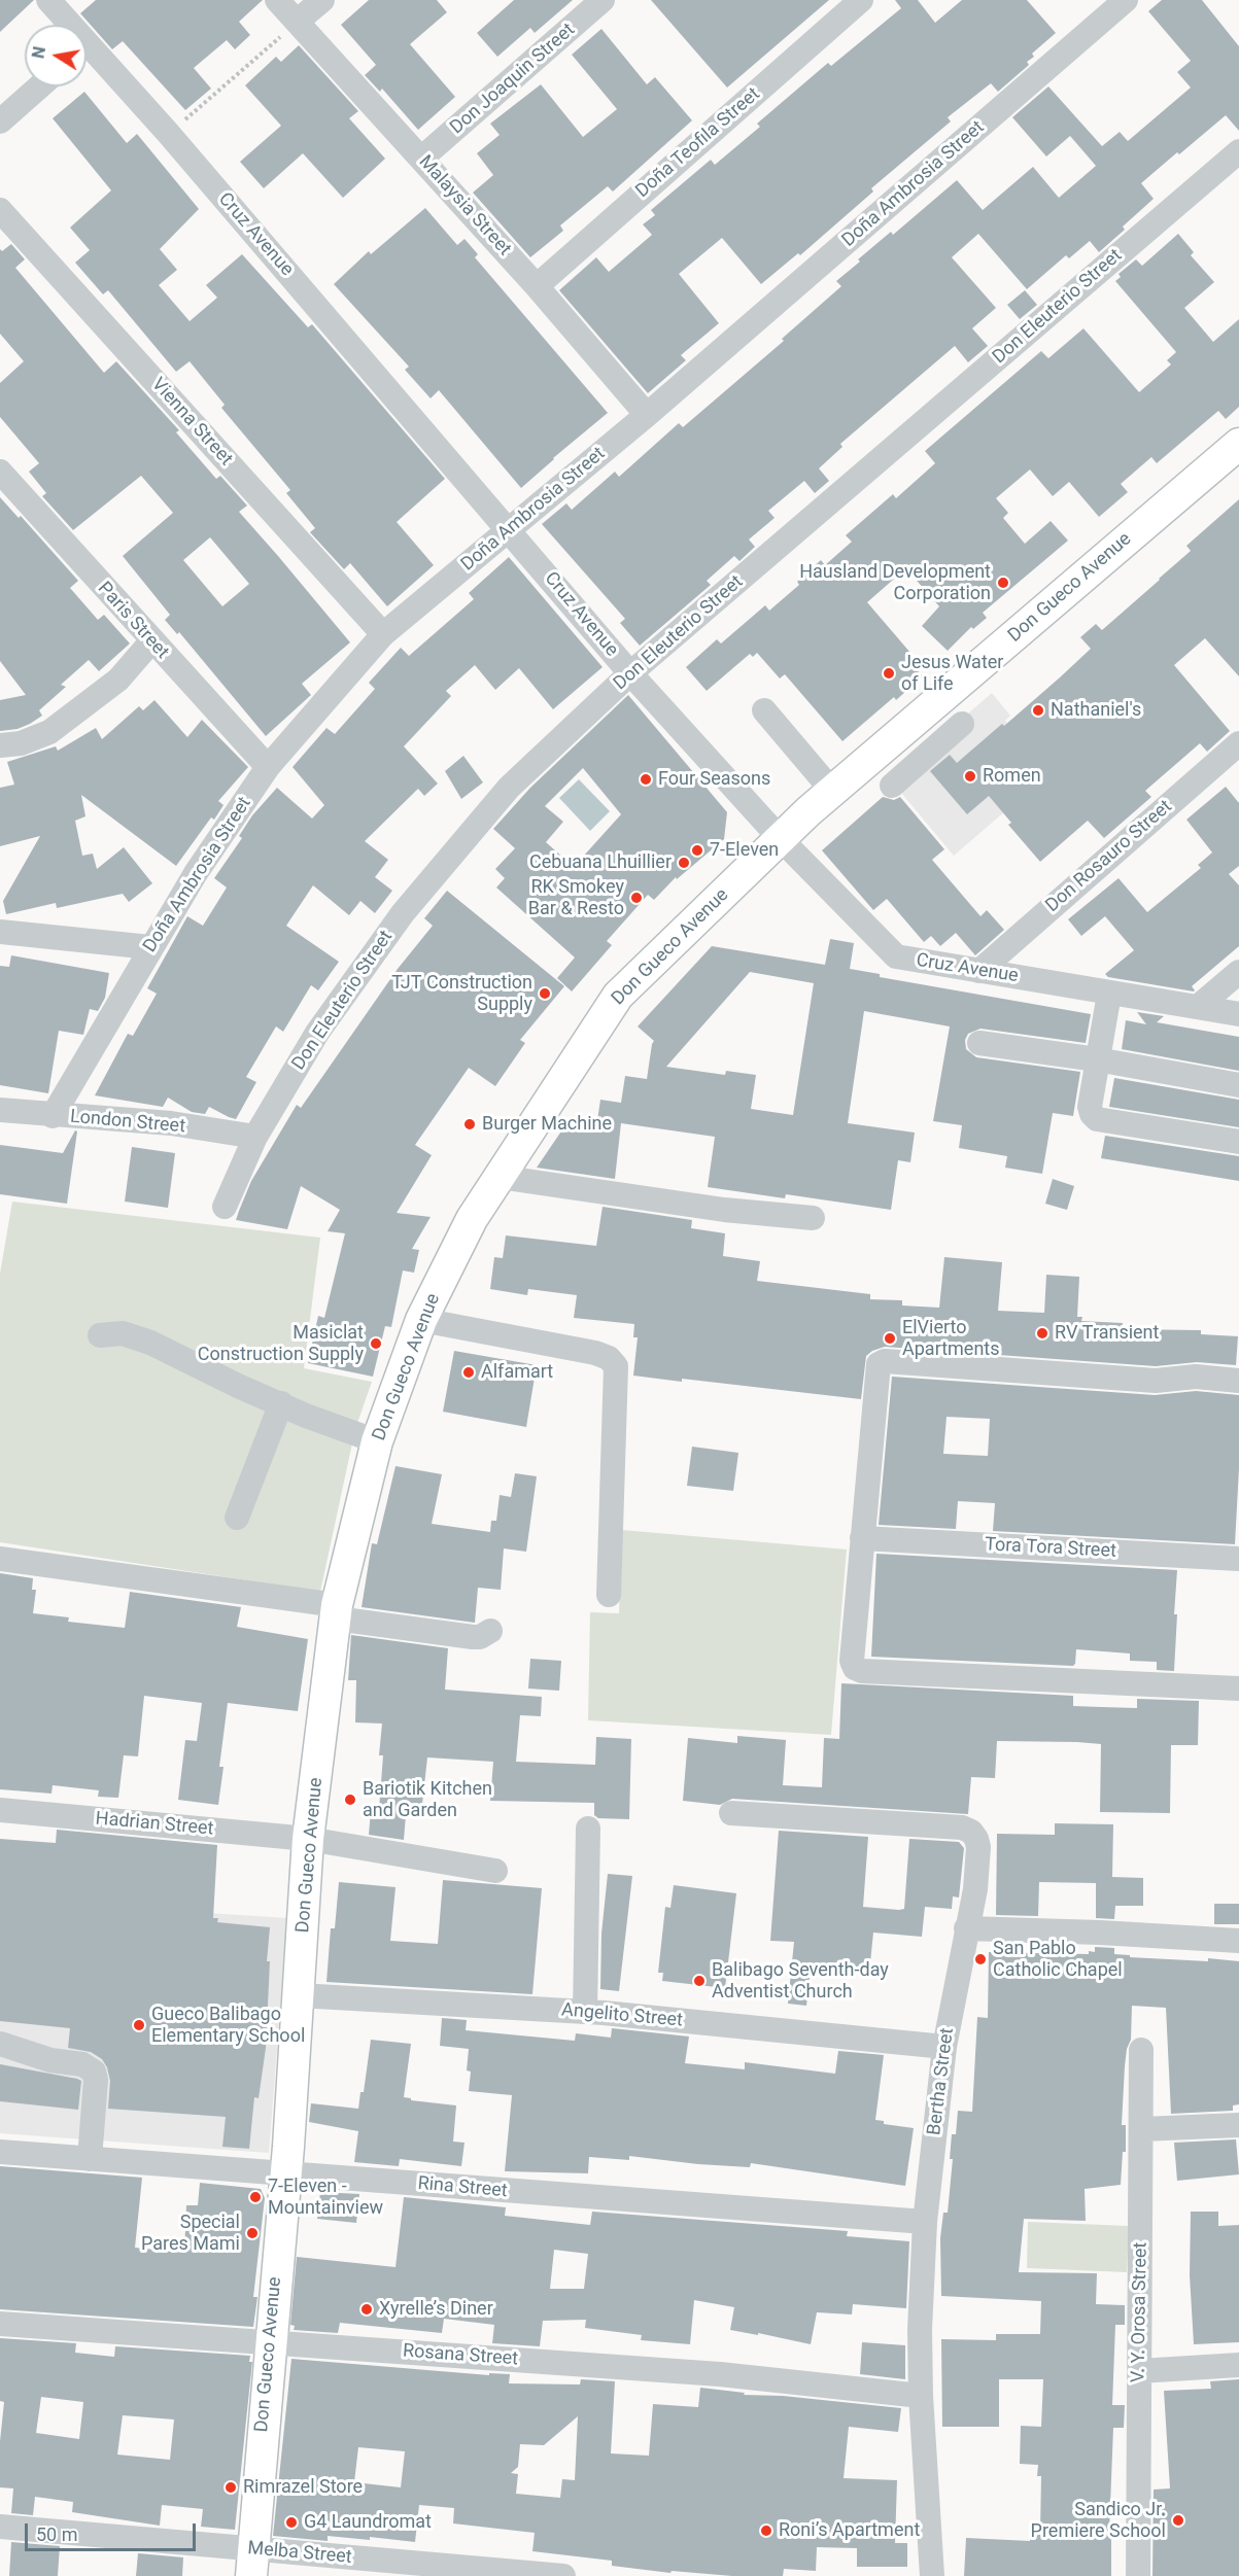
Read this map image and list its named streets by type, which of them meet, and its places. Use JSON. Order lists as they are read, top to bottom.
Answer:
{
  "streets": {
    "main road": ["Don Gueco Avenue"],
    "street": [
      "Don Joaquin Street",
      "Doña Teofila Street",
      "Doña Ambrosia Street",
      "Malaysia Street",
      "Cruz Avenue",
      "Don Eleuterio Street",
      "Vienna Street",
      "Paris Street",
      "Don Rosauro Street",
      "London Street",
      "Tora Tora Street",
      "Hadrian Street",
      "Angelito Street",
      "Bertha Street",
      "Rina Street",
      "V. Y. Orosa Street",
      "Rosana Street",
      "Melba Street"
    ]
  },
  "crossings": [
    ["Don Joaquin Street", "Malaysia Street"],
    ["Doña Teofila Street", "Malaysia Street"],
    ["Doña Ambrosia Street", "Malaysia Street"],
    ["Doña Ambrosia Street", "Cruz Avenue"],
    ["Doña Ambrosia Street", "Vienna Street"],
    ["Doña Ambrosia Street", "Paris Street"],
    ["Doña Ambrosia Street", "London Street"],
    ["Cruz Avenue", "Don Eleuterio Street"],
    ["Cruz Avenue", "Don Gueco Avenue"],
    ["Cruz Avenue", "Don Rosauro Street"],
    ["Don Eleuterio Street", "London Street"],
    ["Don Gueco Avenue", "Hadrian Street"],
    ["Don Gueco Avenue", "Angelito Street"],
    ["Don Gueco Avenue", "Rina Street"],
    ["Don Gueco Avenue", "Rosana Street"],
    ["Don Gueco Avenue", "Melba Street"],
    ["Angelito Street", "Bertha Street"],
    ["Bertha Street", "Rina Street"],
    ["Bertha Street", "Rosana Street"]
  ],
  "places": [
    "Hausland Development Corporation",
    "Jesus Water of Life",
    "Nathaniel's",
    "Romen",
    "Four Seasons",
    "7-Eleven",
    "Cebuana Lhuillier",
    "RK Smokey Bar & Resto",
    "TJT Construction Supply",
    "Burger Machine",
    "RV Transient",
    "ElVierto Apartments",
    "Masiclat Construction Supply",
    "Alfamart",
    "Bariotik Kitchen and Garden",
    "San Pablo Catholic Chapel",
    "Balibago Seventh-day Adventist Church",
    "Gueco Balibago Elementary School",
    "7-Eleven - Mountainview",
    "Special Pares Mami",
    "Xyrelle’s Diner",
    "Rimrazel Store",
    "Sandico Jr. Premiere School",
    "G4 Laundromat",
    "Roni’s Apartment"
  ],
  "scale_bar": "50 m",
  "north": "left"
}
